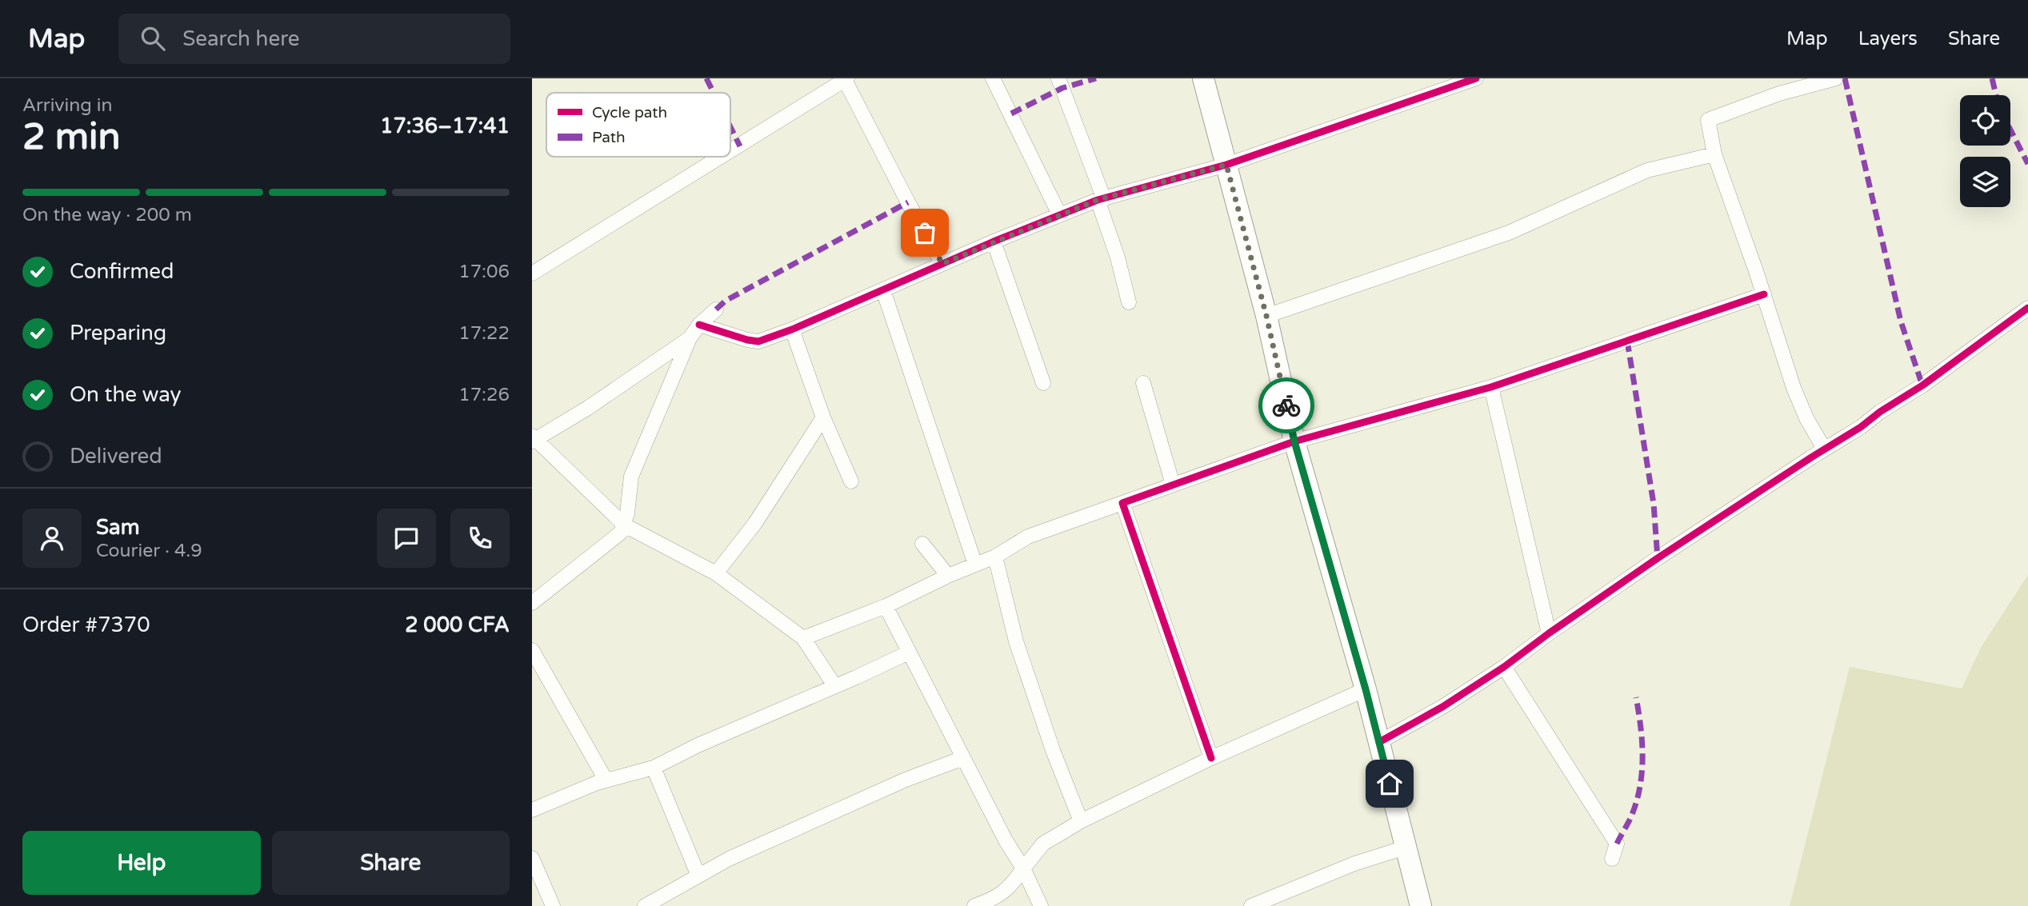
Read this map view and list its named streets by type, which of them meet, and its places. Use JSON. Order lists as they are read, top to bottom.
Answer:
{
  "legend": ["Cycle path", "Path"],
  "page": {
    "header": "Map",
    "search": "Search here",
    "nav": ["Map", "Layers", "Share"],
    "heading": ["2 min", "Arriving in", "17:36–17:41"],
    "panel": [
      "Sam",
      "Courier · 4.9",
      "Order #7370",
      "2 000 CFA"
    ],
    "bar": "On the way · 200 m",
    "list": [
      ["Confirmed", "17:06"],
      ["Preparing", "17:22"],
      ["On the way", "17:26"],
      "Delivered"
    ],
    "buttons": ["Help", "Share"]
  }
}
